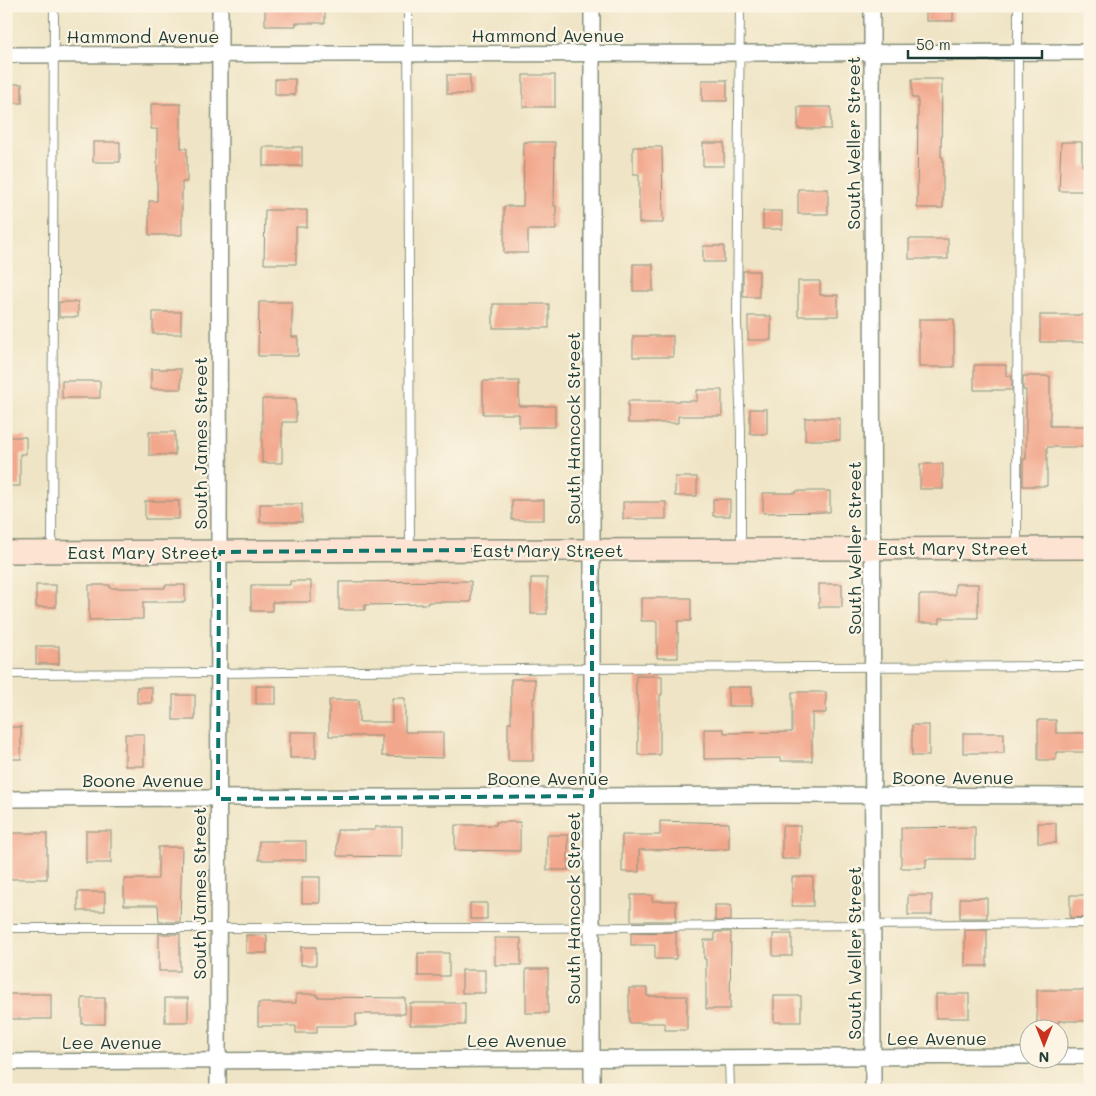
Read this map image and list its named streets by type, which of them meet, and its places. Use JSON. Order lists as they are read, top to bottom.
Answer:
{
  "streets": {
    "main road": ["East Mary Street"],
    "street": [
      "Hammond Avenue",
      "South Weller Street",
      "South Hancock Street",
      "South James Street",
      "Boone Avenue",
      "Lee Avenue"
    ]
  },
  "crossings": [
    ["Hammond Avenue", "South Weller Street"],
    ["Hammond Avenue", "South Hancock Street"],
    ["Hammond Avenue", "South James Street"],
    ["South Weller Street", "East Mary Street"],
    ["South Weller Street", "Boone Avenue"],
    ["South Weller Street", "Lee Avenue"],
    ["South Hancock Street", "East Mary Street"],
    ["South Hancock Street", "Boone Avenue"],
    ["South Hancock Street", "Lee Avenue"],
    ["South James Street", "East Mary Street"],
    ["South James Street", "Boone Avenue"],
    ["South James Street", "Lee Avenue"]
  ],
  "scale_bar": "50 m",
  "north": "bottom"
}
